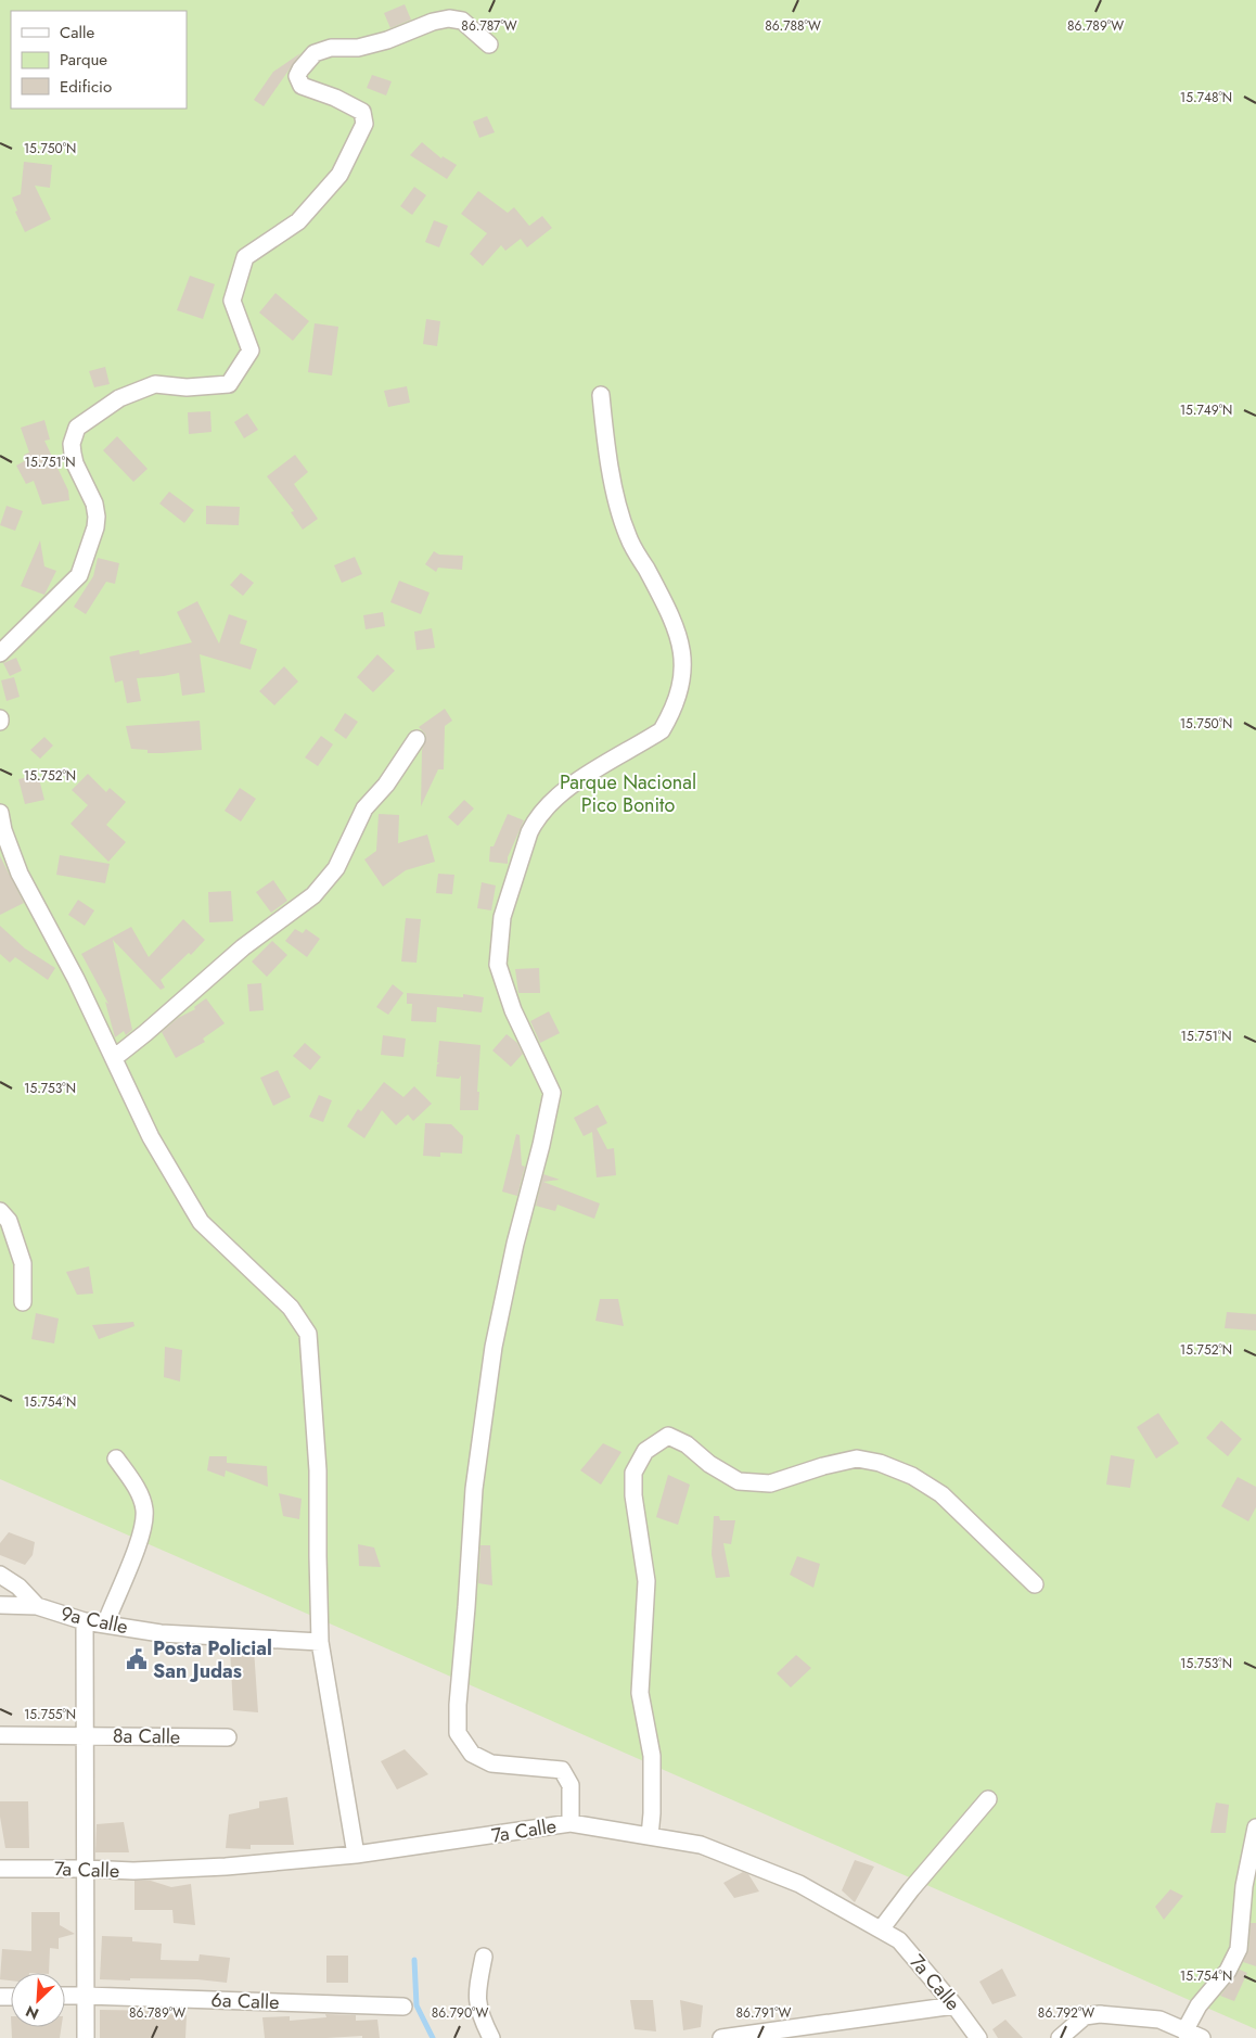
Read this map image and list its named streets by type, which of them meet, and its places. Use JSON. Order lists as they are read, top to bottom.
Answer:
{
  "streets": {
    "street": [
      "9a Calle",
      "8a Calle",
      "7a Calle",
      "6a Calle"
    ]
  },
  "parks": ["Parque Nacional Pico Bonito"],
  "places": {
    "public building": ["Posta Policial San Judas"]
  },
  "legend": ["Calle", "Parque", "Edificio"],
  "north": "bottom left",
  "coordinates": [
    "86.787°W",
    "86.788°W",
    "86.789°W",
    "15.748°N",
    "15.750°N",
    "15.749°N",
    "15.751°N",
    "15.752°N",
    "15.753°N",
    "15.754°N",
    "15.755°N",
    "86.790°W",
    "86.791°W",
    "86.792°W"
  ]
}
